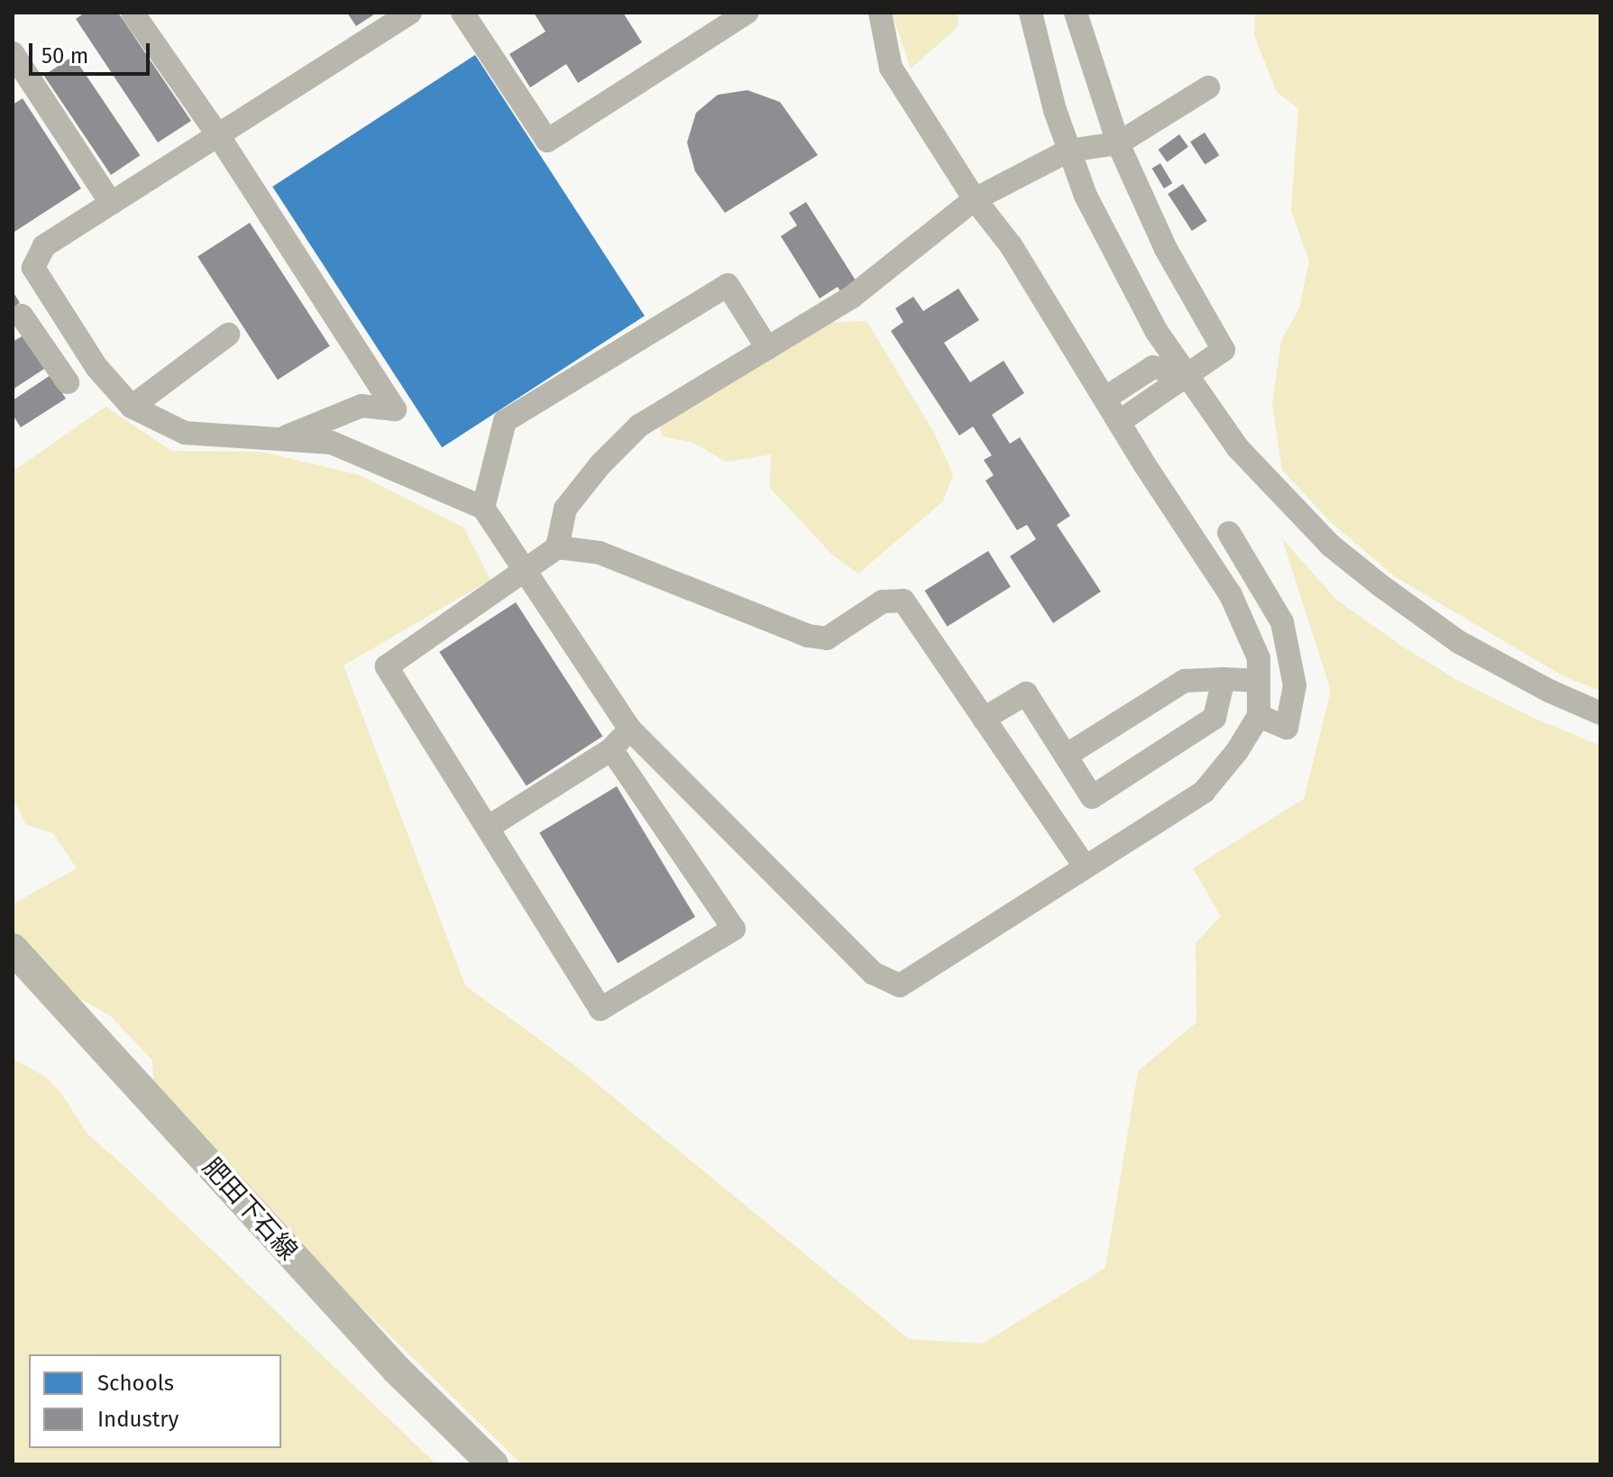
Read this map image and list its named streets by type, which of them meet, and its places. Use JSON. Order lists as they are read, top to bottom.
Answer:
{
  "streets": {
    "main road": ["肥田下石線"]
  },
  "legend": ["Schools", "Industry"],
  "scale_bar": "50 m"
}
